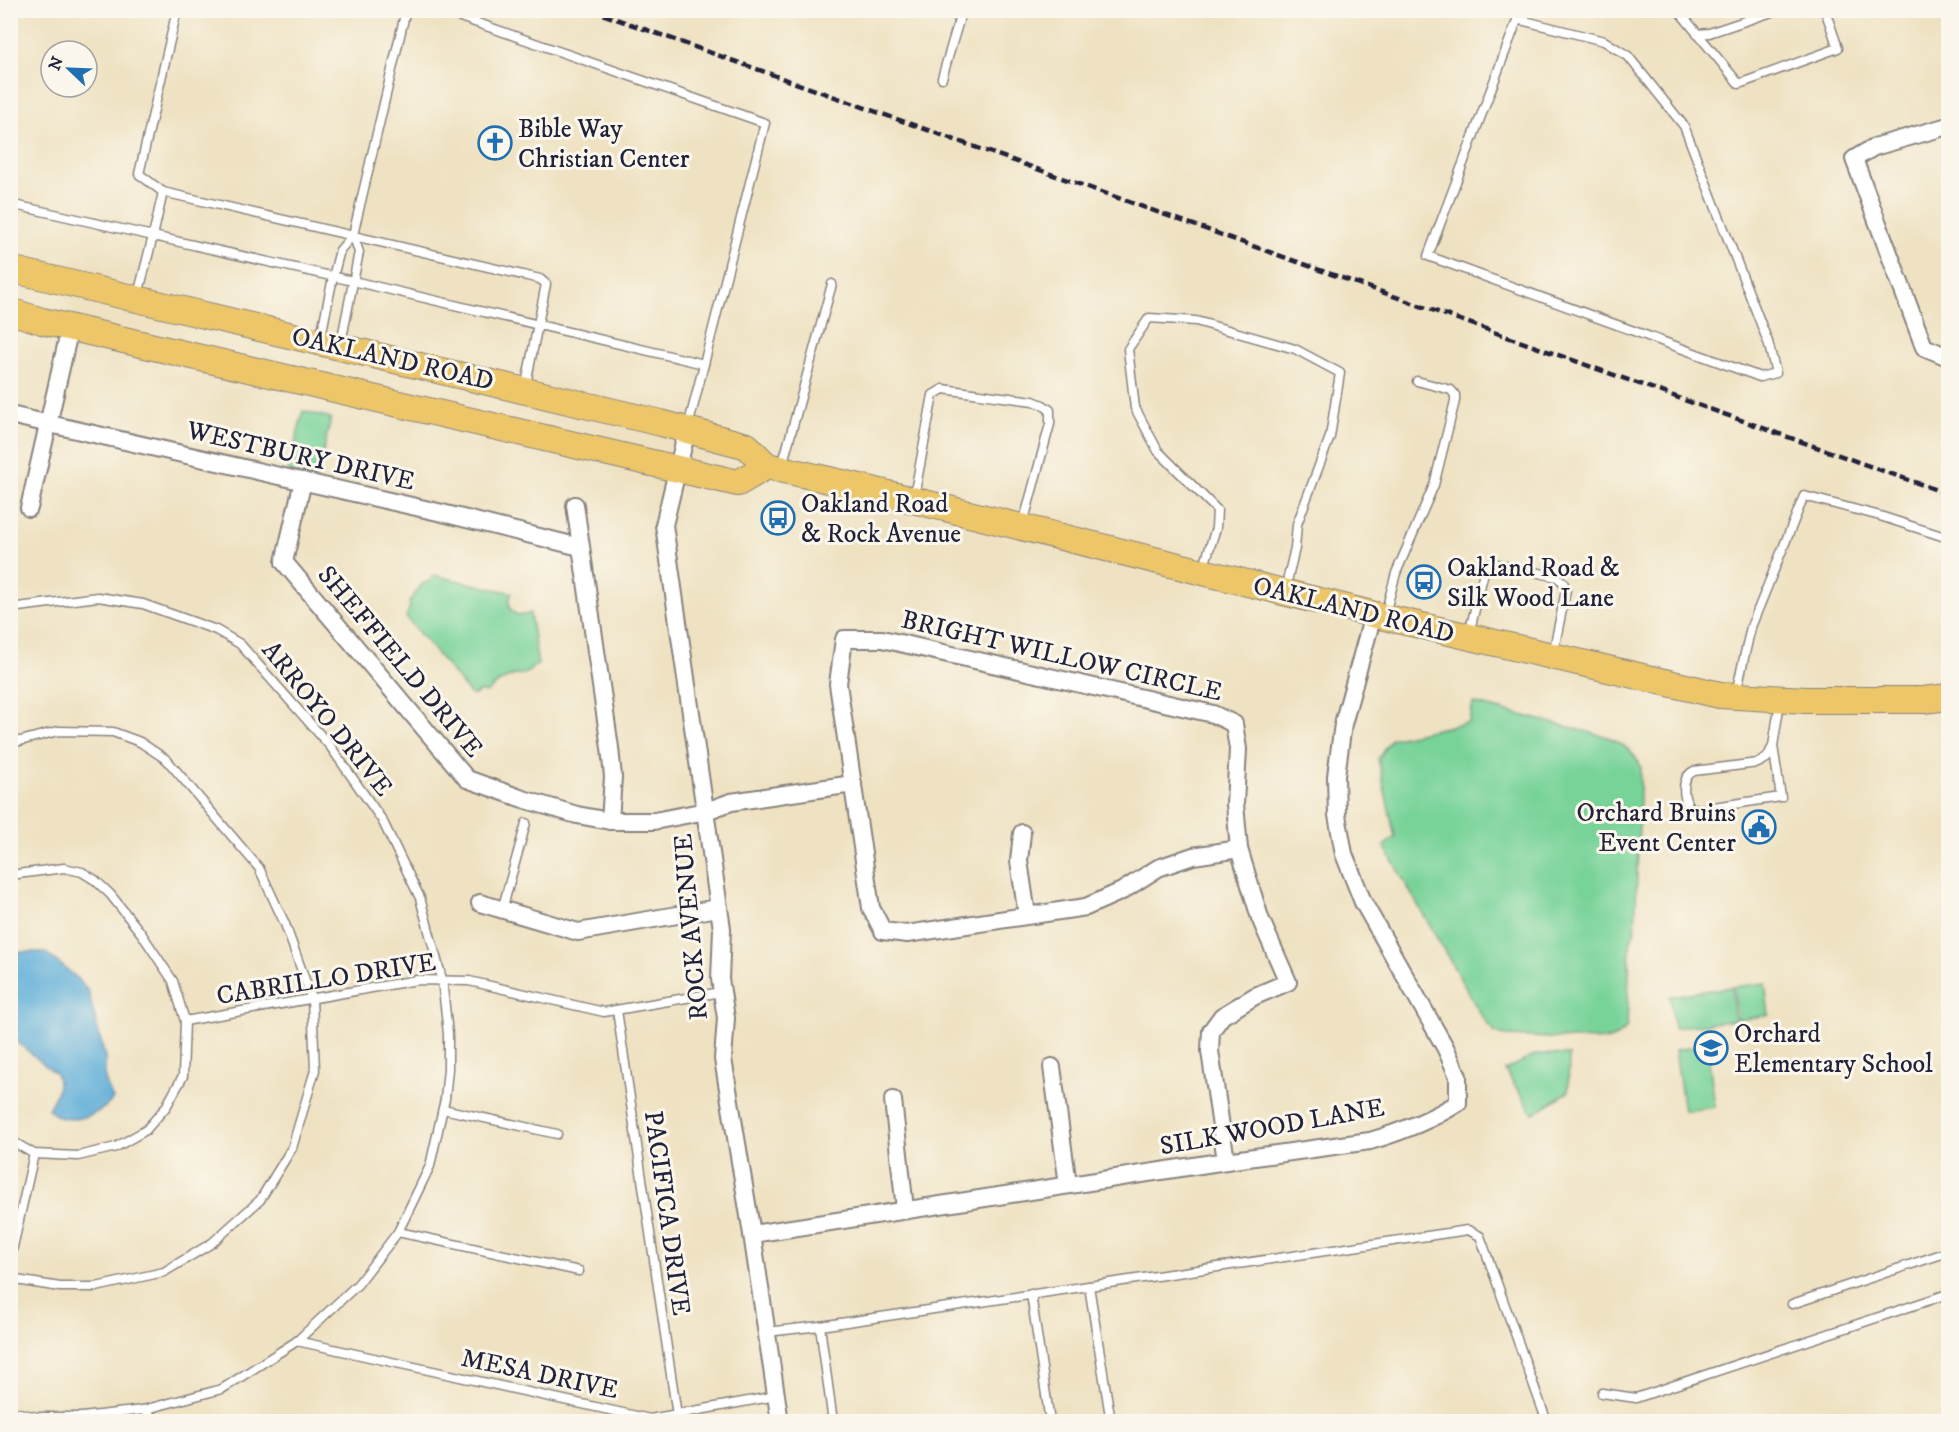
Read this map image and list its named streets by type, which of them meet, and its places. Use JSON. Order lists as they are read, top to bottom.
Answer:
{
  "streets": {
    "main road": ["OAKLAND ROAD"],
    "street": [
      "WESTBURY DRIVE",
      "BRIGHT WILLOW CIRCLE",
      "SHEFFIELD DRIVE",
      "ROCK AVENUE",
      "SILK WOOD LANE"
    ],
    "lane": [
      "ARROYO DRIVE",
      "CABRILLO DRIVE",
      "PACIFICA DRIVE",
      "MESA DRIVE"
    ]
  },
  "crossings": [
    ["OAKLAND ROAD", "ROCK AVENUE"],
    ["OAKLAND ROAD", "SILK WOOD LANE"],
    ["WESTBURY DRIVE", "SHEFFIELD DRIVE"],
    ["BRIGHT WILLOW CIRCLE", "SHEFFIELD DRIVE"],
    ["SHEFFIELD DRIVE", "ROCK AVENUE"],
    ["ARROYO DRIVE", "CABRILLO DRIVE"],
    ["ARROYO DRIVE", "MESA DRIVE"],
    ["ROCK AVENUE", "CABRILLO DRIVE"],
    ["ROCK AVENUE", "SILK WOOD LANE"],
    ["ROCK AVENUE", "MESA DRIVE"],
    ["CABRILLO DRIVE", "PACIFICA DRIVE"],
    ["PACIFICA DRIVE", "MESA DRIVE"]
  ],
  "places": {
    "church": ["Bible Way Christian Center"],
    "bus stop": ["Oakland Road & Rock Avenue", "Oakland Road & Silk Wood Lane"],
    "public building": ["Orchard Bruins Event Center"],
    "school or university": ["Orchard Elementary School"]
  },
  "north": "top left"
}
